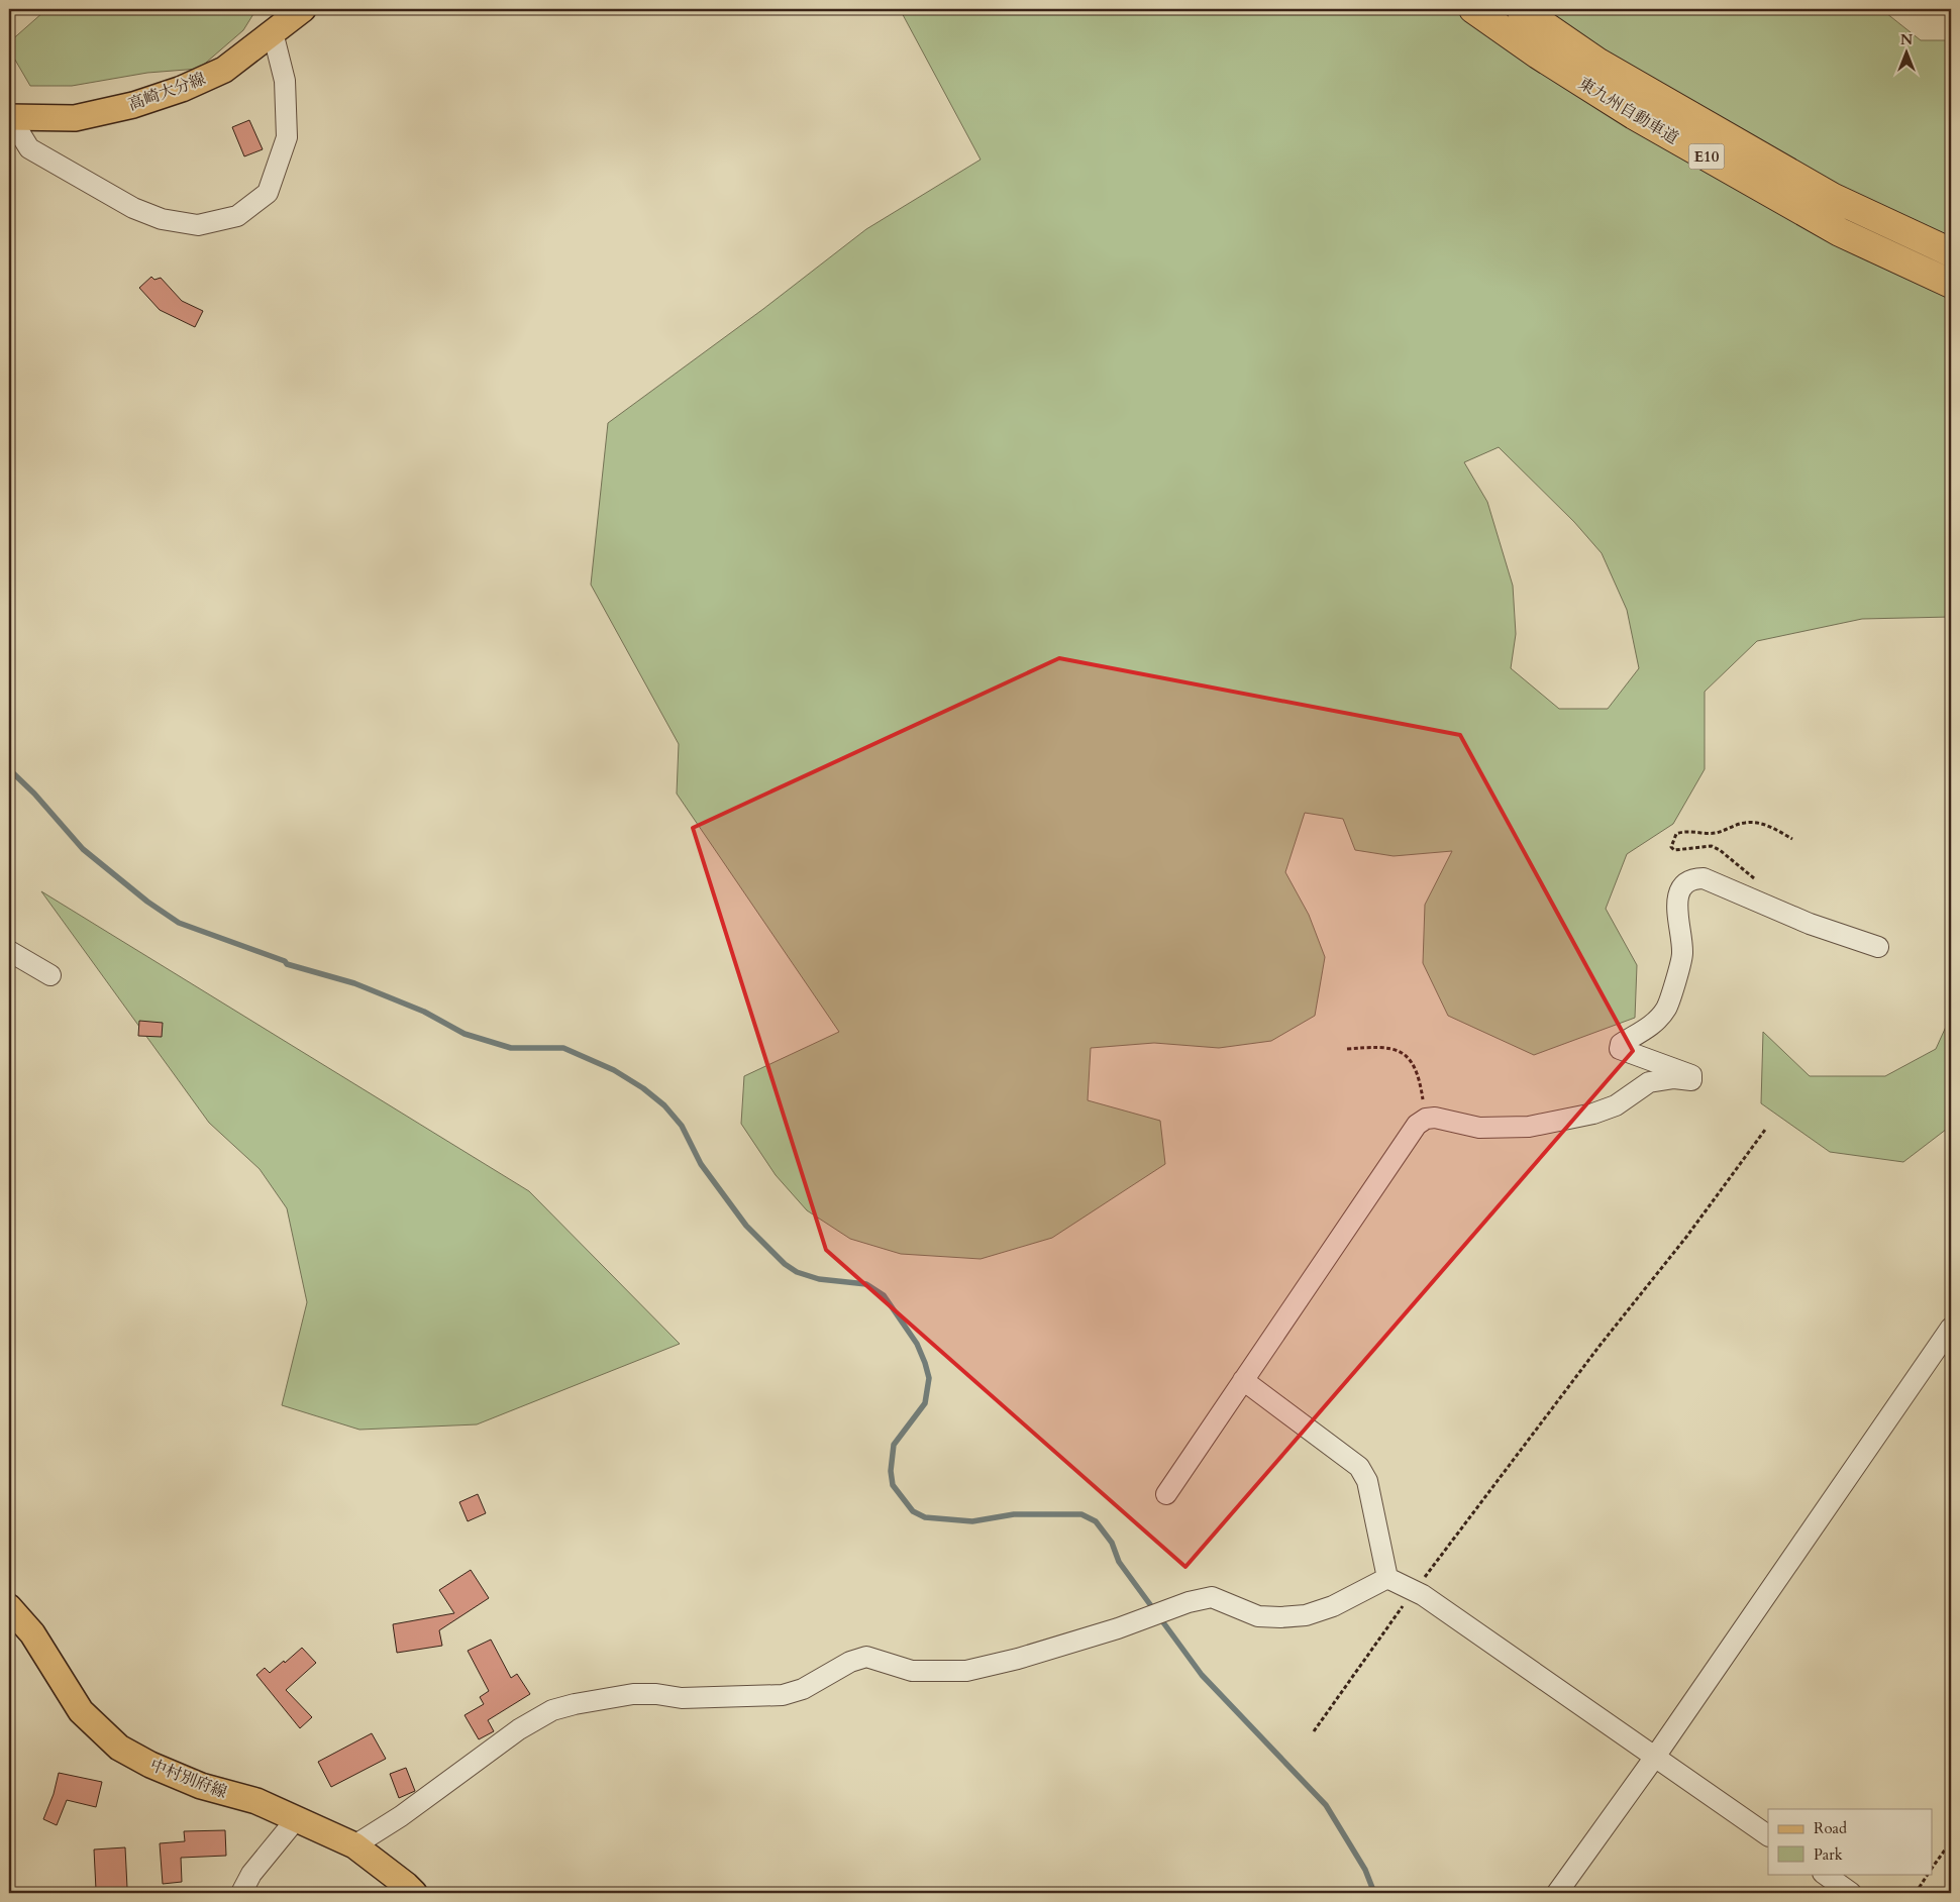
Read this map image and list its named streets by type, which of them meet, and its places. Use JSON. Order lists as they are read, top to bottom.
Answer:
{
  "streets": {
    "highway": ["東九州自動車道", "E10"],
    "main road": ["高崎大分線", "中村別府線"]
  },
  "legend": ["Road", "Park"],
  "north": "top"
}
